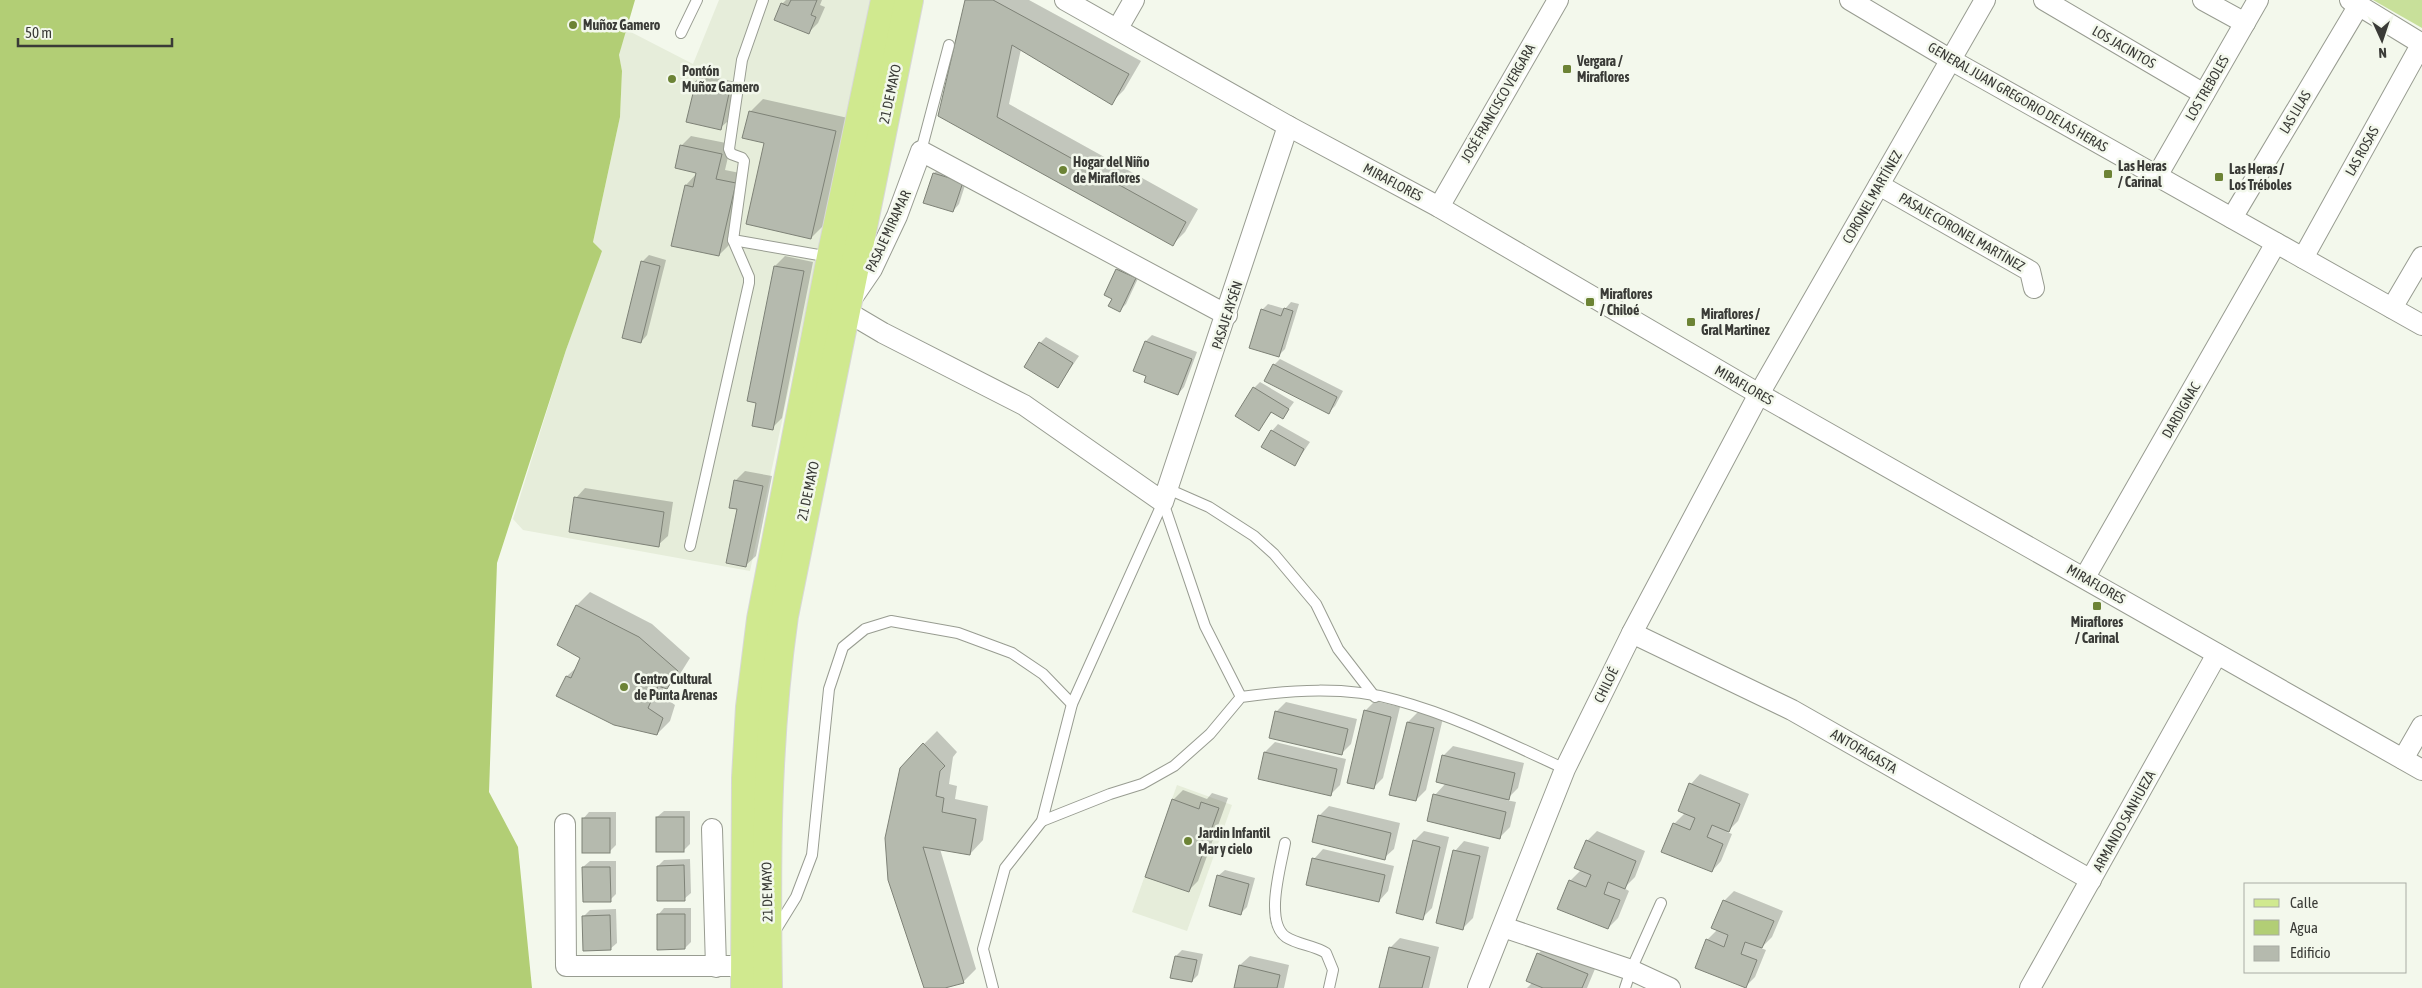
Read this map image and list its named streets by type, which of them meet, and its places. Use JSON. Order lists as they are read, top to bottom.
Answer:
{
  "streets": {
    "main road": ["21 DE MAYO"],
    "street": [
      "LOS JACINTOS",
      "LOS TREBOLES",
      "GENERAL JUAN GREGORIO DE LAS HERAS",
      "JOSÉ FRANCISCO VERGARA",
      "LAS LILAS",
      "LAS ROSAS",
      "MIRAFLORES",
      "CORONEL MARTÍNEZ",
      "PASAJE MIRAMAR",
      "PASAJE CORONEL MARTÍNEZ",
      "PASAJE AYSÉN",
      "DARDIGNAC",
      "CHILOÉ",
      "ANTOFAGASTA",
      "ARMANDO SANHUEZA"
    ]
  },
  "crossings": [
    ["LOS JACINTOS", "LOS TREBOLES"],
    ["LOS TREBOLES", "GENERAL JUAN GREGORIO DE LAS HERAS"],
    ["21 DE MAYO", "PASAJE MIRAMAR"],
    ["GENERAL JUAN GREGORIO DE LAS HERAS", "LAS LILAS"],
    ["GENERAL JUAN GREGORIO DE LAS HERAS", "LAS ROSAS"],
    ["GENERAL JUAN GREGORIO DE LAS HERAS", "CORONEL MARTÍNEZ"],
    ["GENERAL JUAN GREGORIO DE LAS HERAS", "DARDIGNAC"],
    ["JOSÉ FRANCISCO VERGARA", "MIRAFLORES"],
    ["MIRAFLORES", "CORONEL MARTÍNEZ"],
    ["MIRAFLORES", "PASAJE AYSÉN"],
    ["MIRAFLORES", "DARDIGNAC"],
    ["MIRAFLORES", "CHILOÉ"],
    ["MIRAFLORES", "ARMANDO SANHUEZA"],
    ["CORONEL MARTÍNEZ", "PASAJE CORONEL MARTÍNEZ"],
    ["CORONEL MARTÍNEZ", "CHILOÉ"],
    ["CHILOÉ", "ANTOFAGASTA"],
    ["ANTOFAGASTA", "ARMANDO SANHUEZA"]
  ],
  "places": {
    "other": [
      "Muñoz Gamero",
      "Pontón Muñoz Gamero",
      "Hogar del Niño de Miraflores",
      "Centro Cultural de Punta Arenas",
      "Jardin Infantil Mar y cielo"
    ],
    "transit": [
      "Vergara / Miraflores",
      "Las Heras / Carinal",
      "Las Heras / Los Tréboles",
      "Miraflores / Chiloé",
      "Miraflores / Gral Martinez",
      "Miraflores / Carinal"
    ]
  },
  "legend": ["Calle", "Agua", "Edificio"],
  "scale_bar": "50 m",
  "north": "bottom"
}
